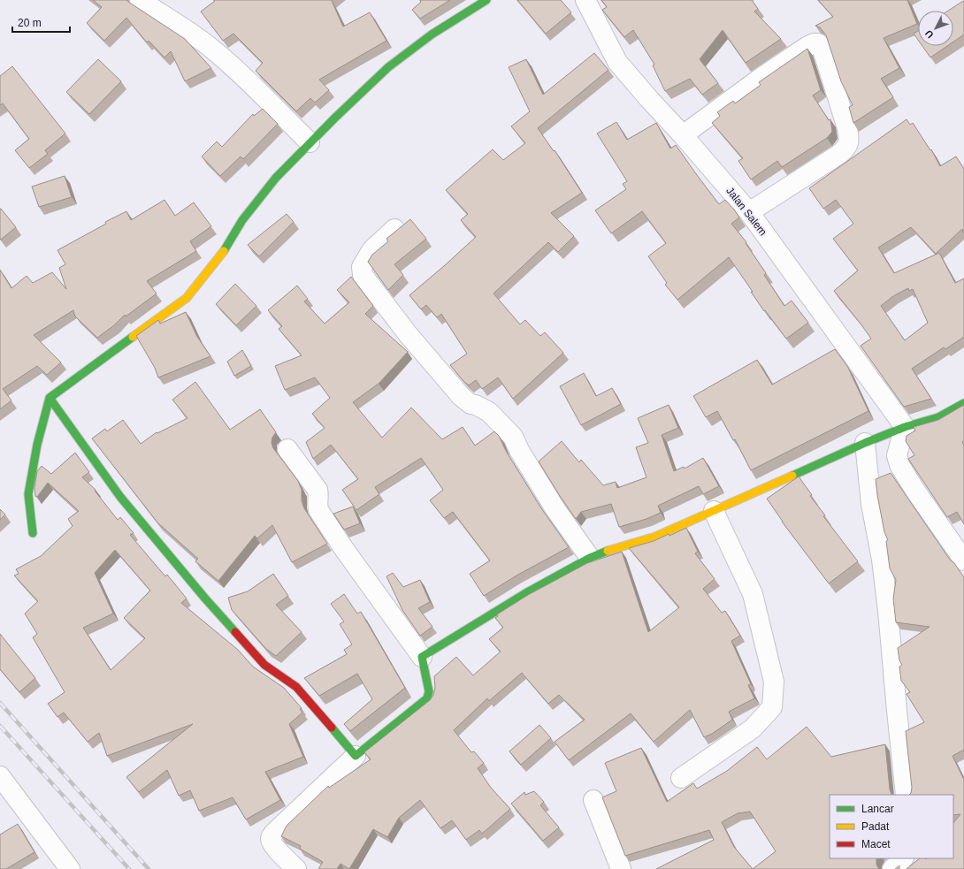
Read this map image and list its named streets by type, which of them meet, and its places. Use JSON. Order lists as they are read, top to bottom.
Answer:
{
  "streets": {
    "street": ["Jalan Salem"]
  },
  "legend": ["Lancar", "Padat", "Macet"],
  "scale_bar": "20 m",
  "north": "bottom left"
}
